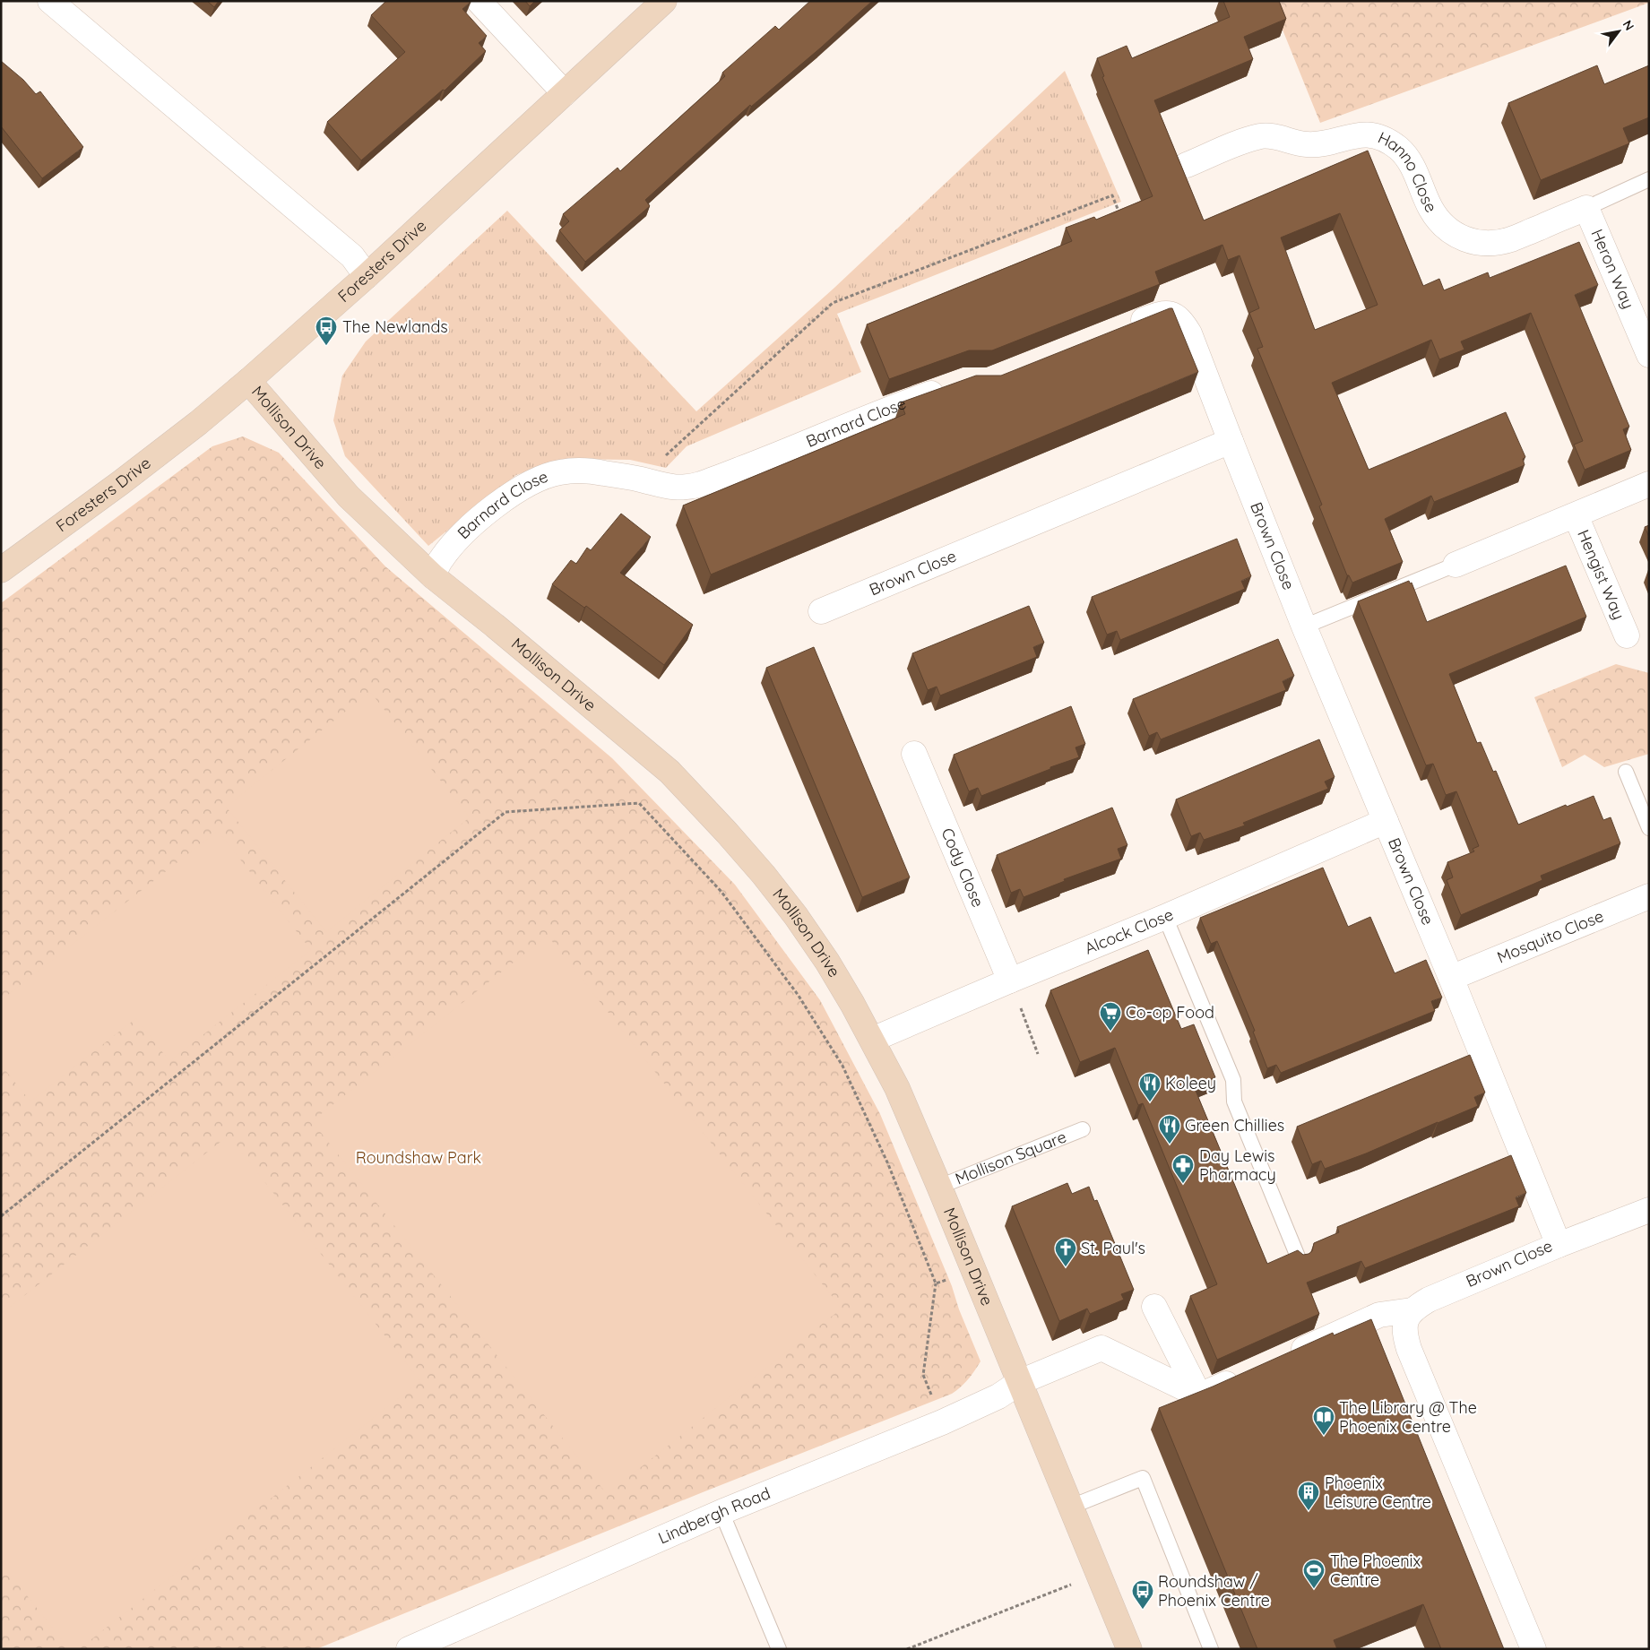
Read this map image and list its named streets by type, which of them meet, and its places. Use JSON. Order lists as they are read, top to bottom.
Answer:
{
  "streets": {
    "main road": ["Foresters Drive", "Mollison Drive"],
    "street": [
      "Hanno Close",
      "Heron Way",
      "Barnard Close",
      "Brown Close",
      "Hengist Way",
      "Cody Close",
      "Alcock Close",
      "Mosquito Close",
      "Lindbergh Road"
    ],
    "lane": ["Mollison Square"]
  },
  "crossings": [
    ["Hanno Close", "Heron Way"],
    ["Foresters Drive", "Mollison Drive"],
    ["Barnard Close", "Mollison Drive"],
    ["Mollison Drive", "Alcock Close"],
    ["Mollison Drive", "Mollison Square"],
    ["Mollison Drive", "Lindbergh Road"],
    ["Brown Close", "Alcock Close"],
    ["Brown Close", "Mosquito Close"],
    ["Cody Close", "Alcock Close"]
  ],
  "parks": ["Roundshaw Park"],
  "places": {
    "bus stop": ["The Newlands", "Roundshaw / Phoenix Centre"],
    "supermarket": ["Co-op Food"],
    "restaurant": ["Koleey", "Green Chillies"],
    "pharmacy": ["Day Lewis Pharmacy"],
    "church": ["St. Paul's"],
    "library": ["The Library @ The Phoenix Centre"],
    "building": ["Phoenix Leisure Centre"],
    "sports": ["The Phoenix Centre"]
  },
  "north": "top right"
}
